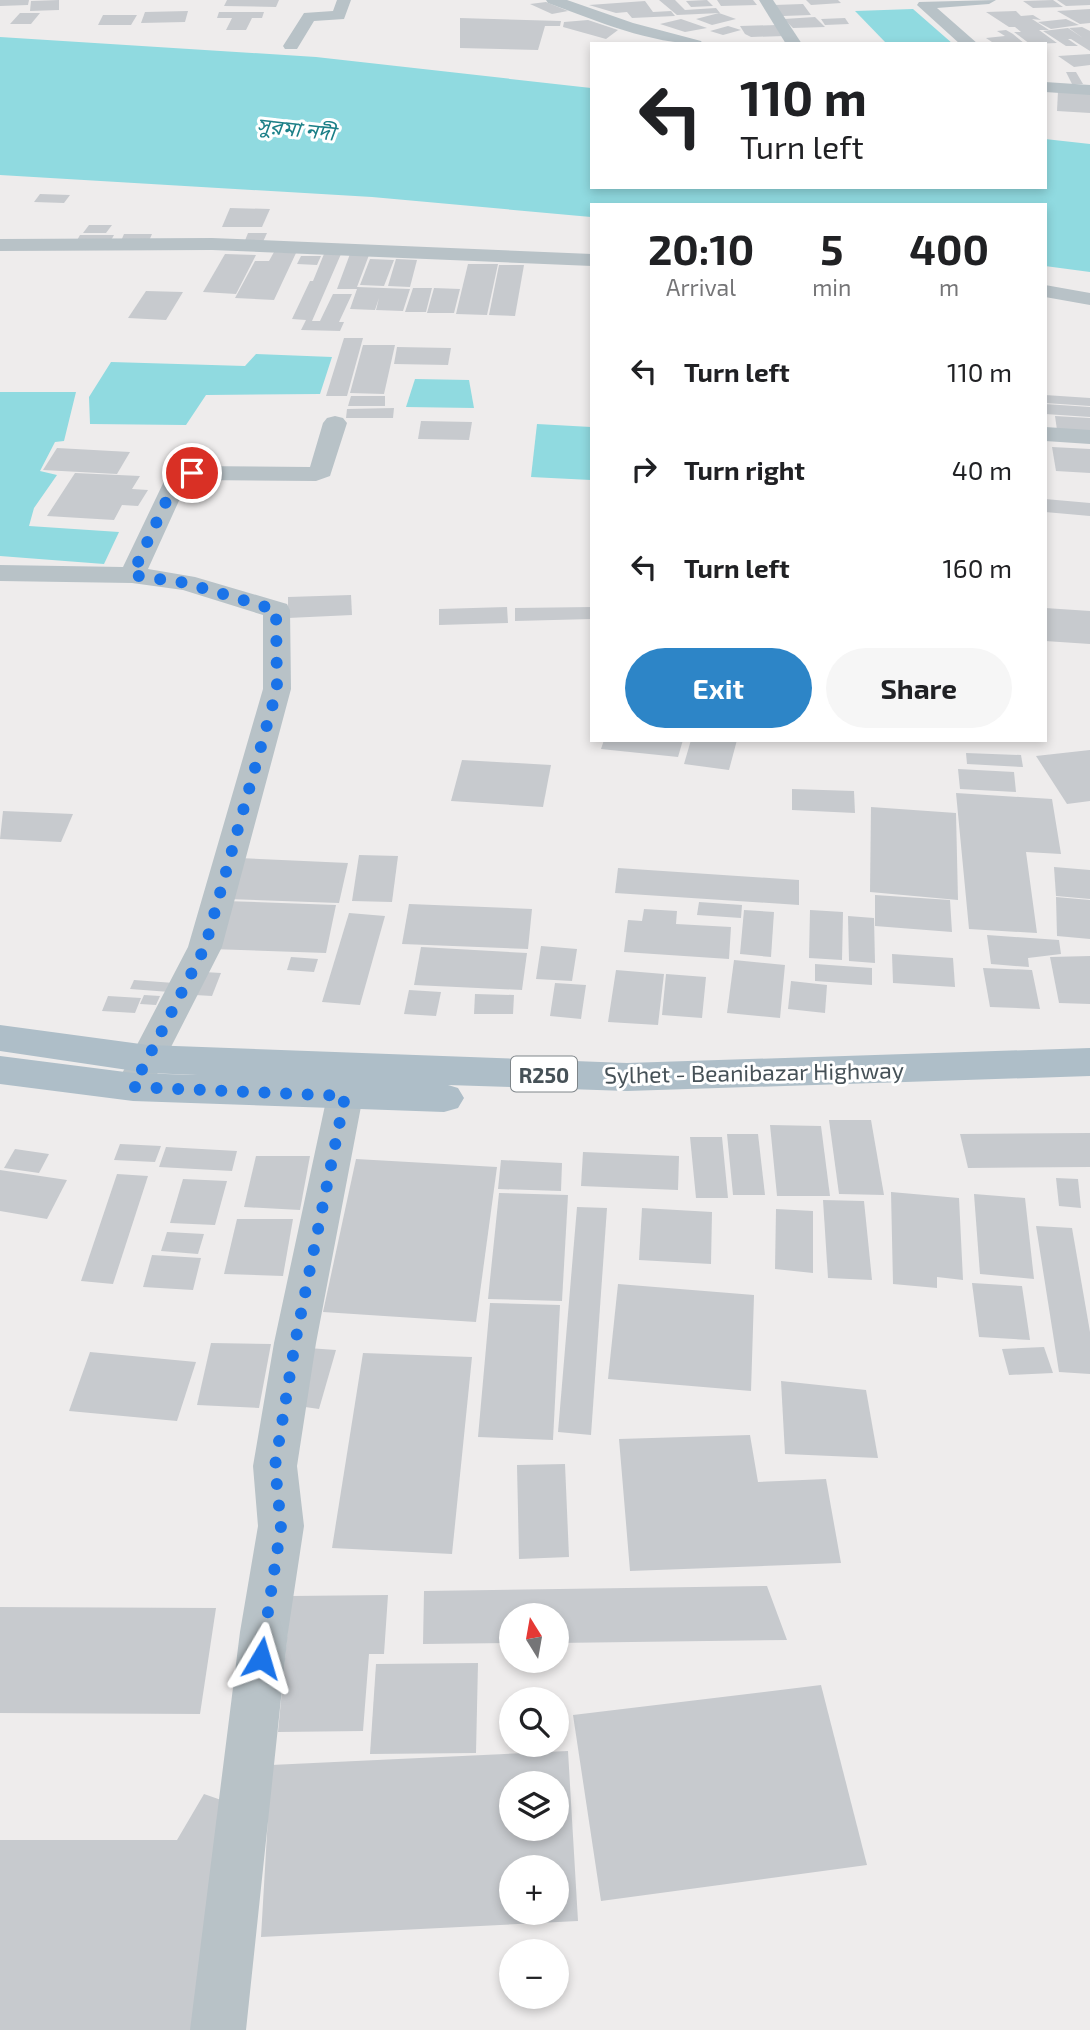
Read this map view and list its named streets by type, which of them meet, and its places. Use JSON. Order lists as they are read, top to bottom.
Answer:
{
  "streets": {
    "main road": ["Sylhet - Beanibazar Highway", "R250"]
  },
  "water": ["সুরমা নদী"],
  "north": "top",
  "page": {
    "turn": ["110 m", "Turn left"],
    "eta": [
      "20:10",
      "Arrival",
      "5",
      "min",
      "400",
      "m"
    ],
    "list": [
      {
        "name": "Turn left",
        "value": "110 m"
      },
      {
        "name": "Turn right",
        "value": "40 m"
      },
      {
        "name": "Turn left",
        "value": "160 m"
      }
    ],
    "buttons": ["Exit", "Share"],
    "map_buttons": ["+", "−"]
  }
}
